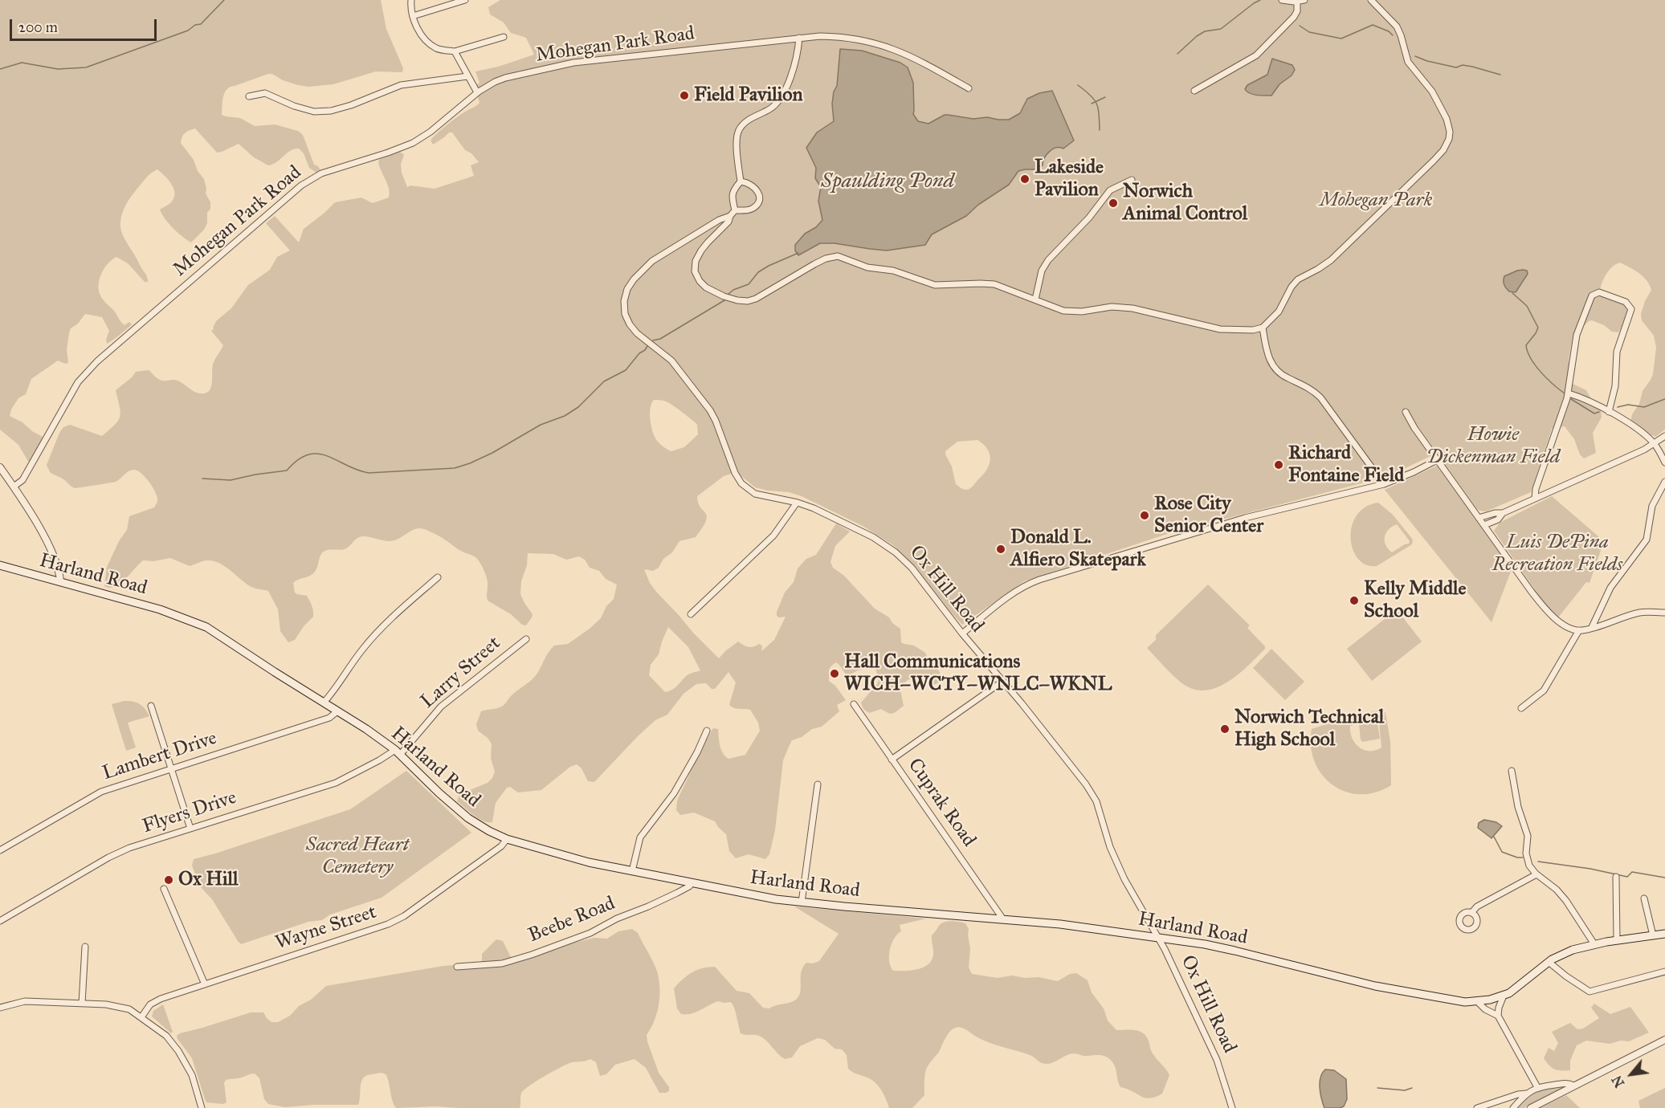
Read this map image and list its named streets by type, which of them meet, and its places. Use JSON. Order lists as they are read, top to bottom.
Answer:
{
  "streets": {
    "main road": ["Harland Road"],
    "street": [
      "Mohegan Park Road",
      "Ox Hill Road",
      "Larry Street",
      "Lambert Drive",
      "Cuprak Road",
      "Flyers Drive",
      "Beebe Road",
      "Wayne Street"
    ]
  },
  "crossings": [
    ["Harland Road", "Ox Hill Road"],
    ["Harland Road", "Larry Street"],
    ["Harland Road", "Lambert Drive"],
    ["Harland Road", "Cuprak Road"],
    ["Harland Road", "Flyers Drive"],
    ["Harland Road", "Beebe Road"],
    ["Harland Road", "Wayne Street"],
    ["Larry Street", "Flyers Drive"]
  ],
  "water": ["Spaulding Pond"],
  "parks": [
    "Mohegan Park",
    "Howie Dickenman Field",
    "Luis DePina Recreation Fields",
    "Sacred Heart Cemetery"
  ],
  "places": [
    "Field Pavilion",
    "Lakeside Pavilion",
    "Norwich Animal Control",
    "Richard Fontaine Field",
    "Rose City Senior Center",
    "Donald L. Alfiero Skatepark",
    "Kelly Middle School",
    "Hall Communications WICH–WCTY–WNLC–WKNL",
    "Norwich Technical High School",
    "Ox Hill"
  ],
  "scale_bar": "200 m",
  "north": "bottom left"
}
